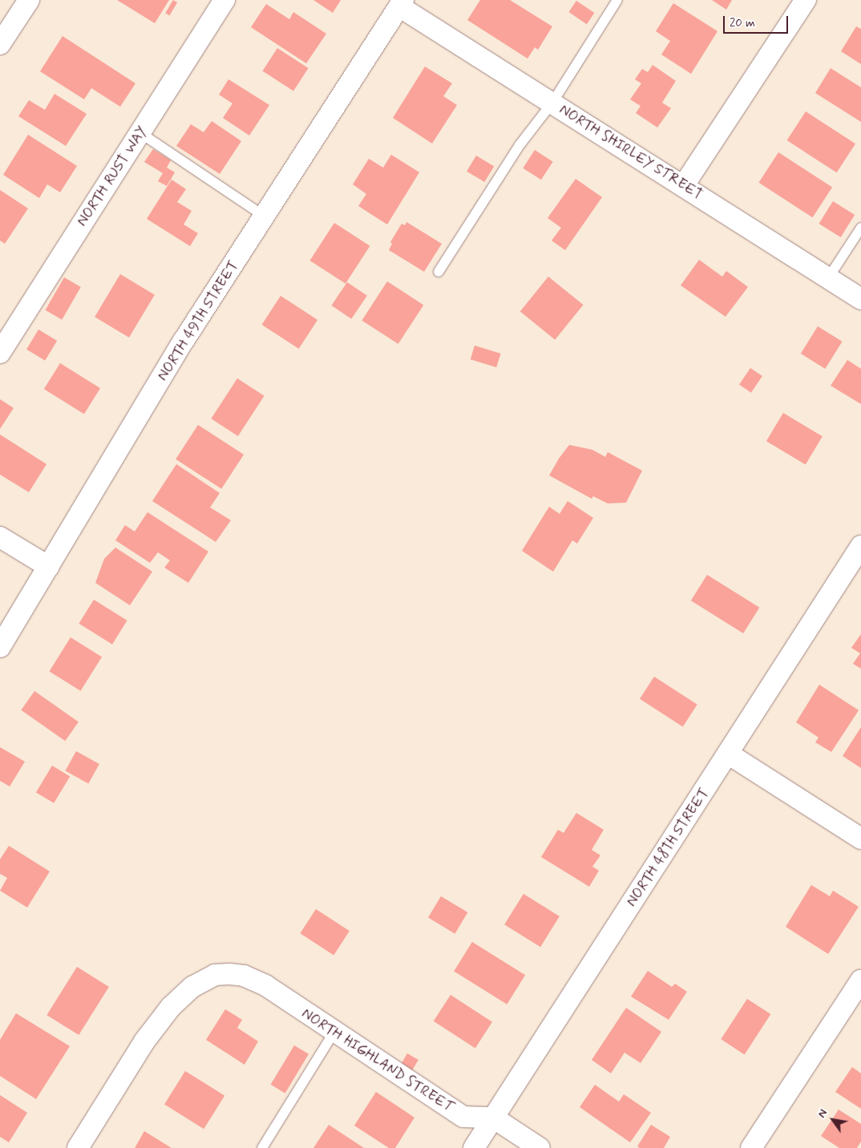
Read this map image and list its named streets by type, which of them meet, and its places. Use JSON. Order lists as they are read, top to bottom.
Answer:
{
  "streets": {
    "street": [
      "NORTH SHIRLEY STREET",
      "NORTH RUST WAY",
      "NORTH 49TH STREET",
      "NORTH 48TH STREET",
      "NORTH HIGHLAND STREET"
    ]
  },
  "crossings": [
    ["NORTH SHIRLEY STREET", "NORTH 49TH STREET"],
    ["NORTH 48TH STREET", "NORTH HIGHLAND STREET"]
  ],
  "scale_bar": "20 m",
  "north": "top left"
}
